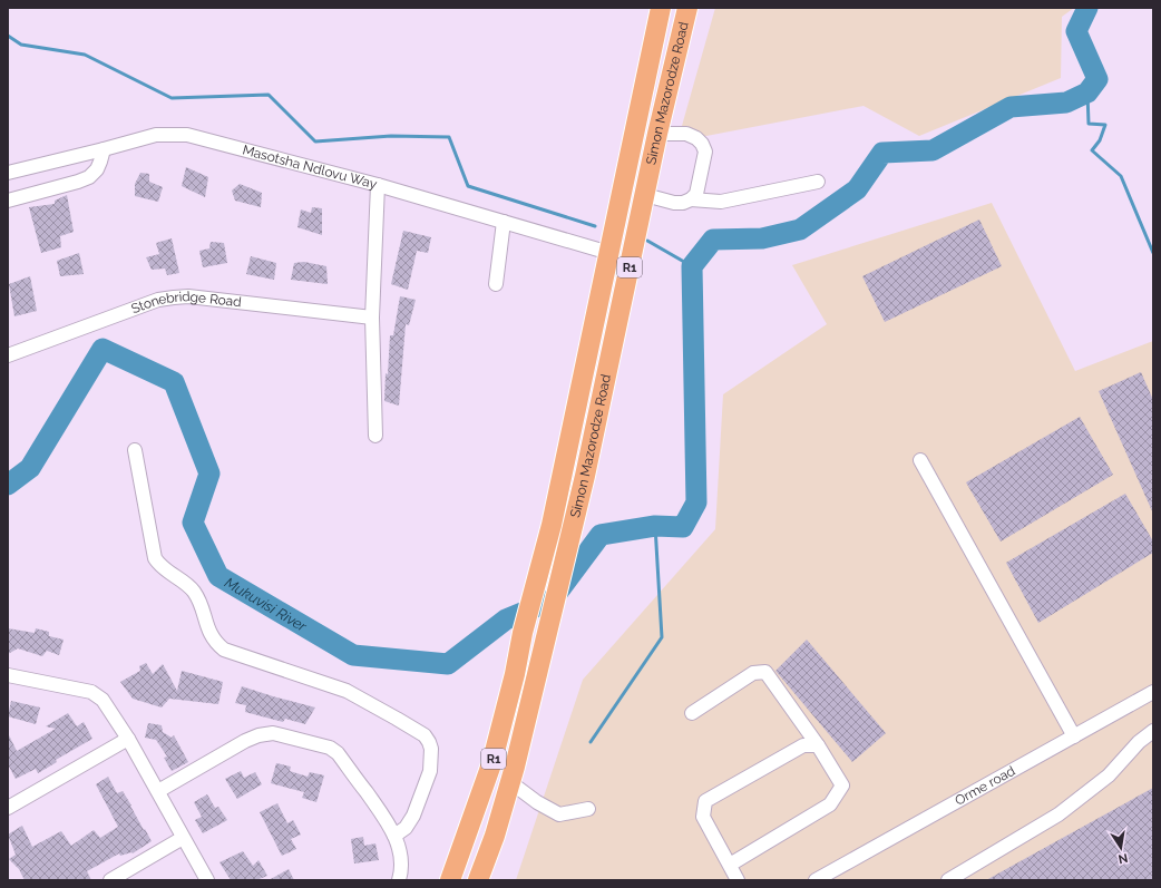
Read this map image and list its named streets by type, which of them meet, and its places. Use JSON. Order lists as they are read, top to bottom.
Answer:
{
  "streets": {
    "highway": ["Simon Mazorodze Road", "R1"],
    "street": ["Masotsha Ndlovu Way", "Stonebridge Road", "Orme road"]
  },
  "crossings": [
    ["Simon Mazorodze Road", "Masotsha Ndlovu Way"]
  ],
  "water": ["Mukuvisi River"],
  "north": "bottom"
}
